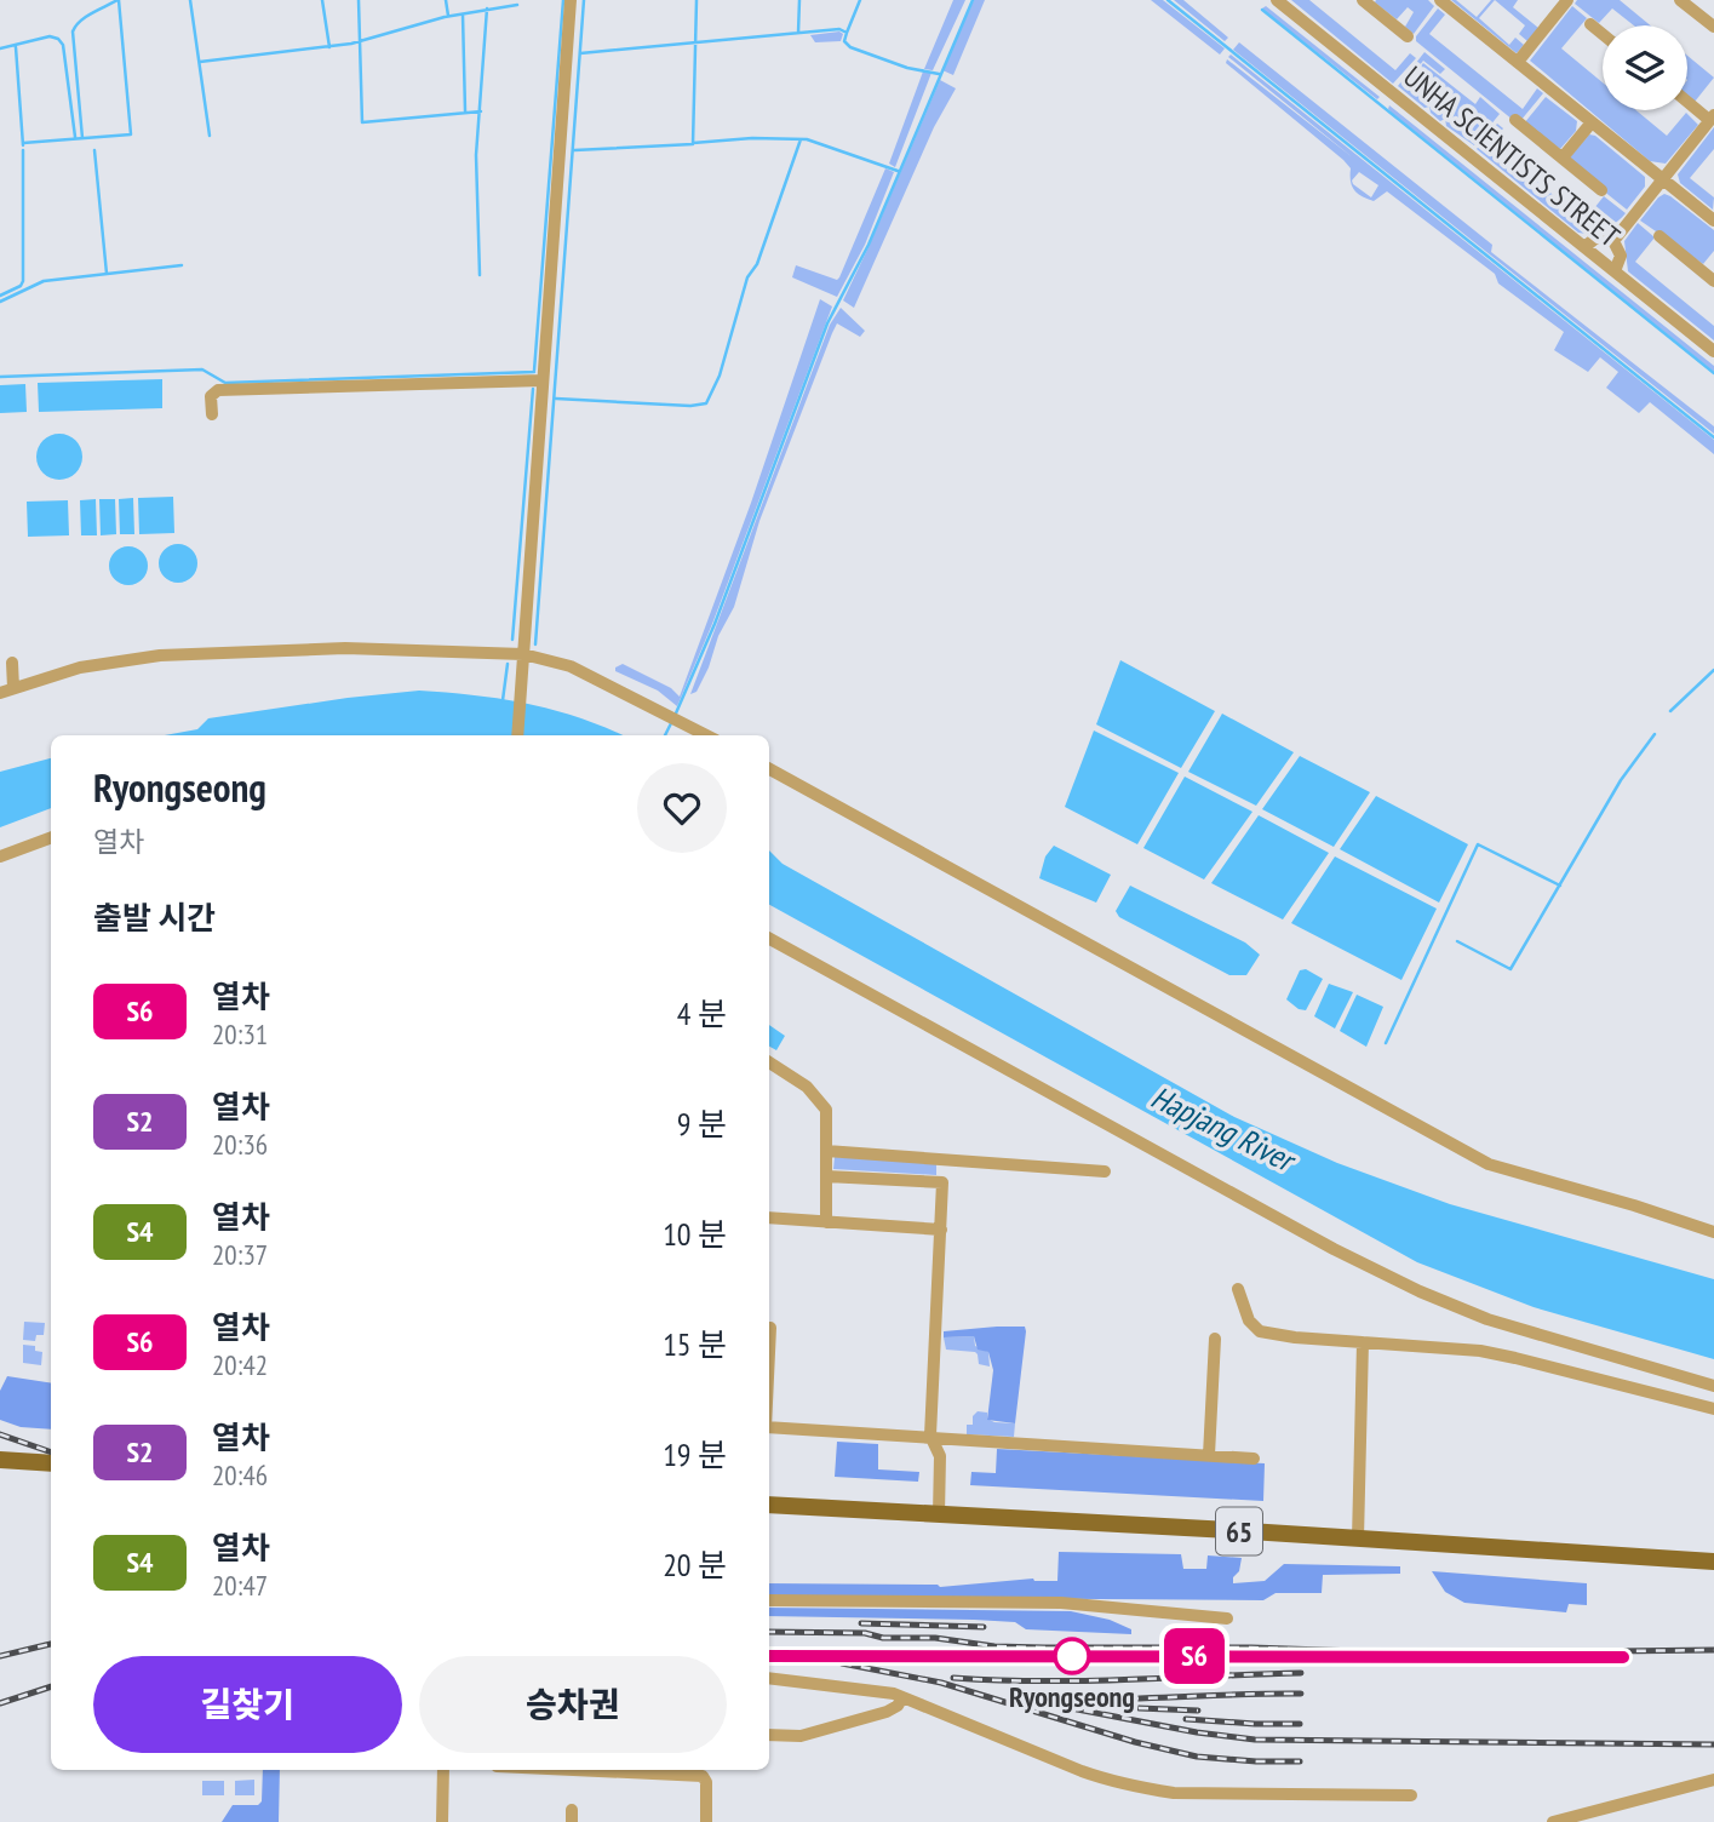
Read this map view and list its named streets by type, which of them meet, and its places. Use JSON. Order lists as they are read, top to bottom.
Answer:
{
  "streets": {
    "main road": ["65"],
    "street": ["UNHA SCIENTISTS STREET"]
  },
  "water": ["Hapjang River"],
  "places": ["Ryongseong"],
  "page": {
    "on_map": "S6",
    "heading": [
      ["Ryongseong", "열차"],
      "출발 시간"
    ],
    "list": [
      {
        "mark": "S6",
        "name": "열차",
        "note": "20:31",
        "value": "4 분"
      },
      {
        "mark": "S2",
        "name": "열차",
        "note": "20:36",
        "value": "9 분"
      },
      {
        "mark": "S4",
        "name": "열차",
        "note": "20:37",
        "value": "10 분"
      },
      {
        "mark": "S6",
        "name": "열차",
        "note": "20:42",
        "value": "15 분"
      },
      {
        "mark": "S2",
        "name": "열차",
        "note": "20:46",
        "value": "19 분"
      },
      {
        "mark": "S4",
        "name": "열차",
        "note": "20:47",
        "value": "20 분"
      }
    ],
    "buttons": ["길찾기", "승차권"]
  }
}
